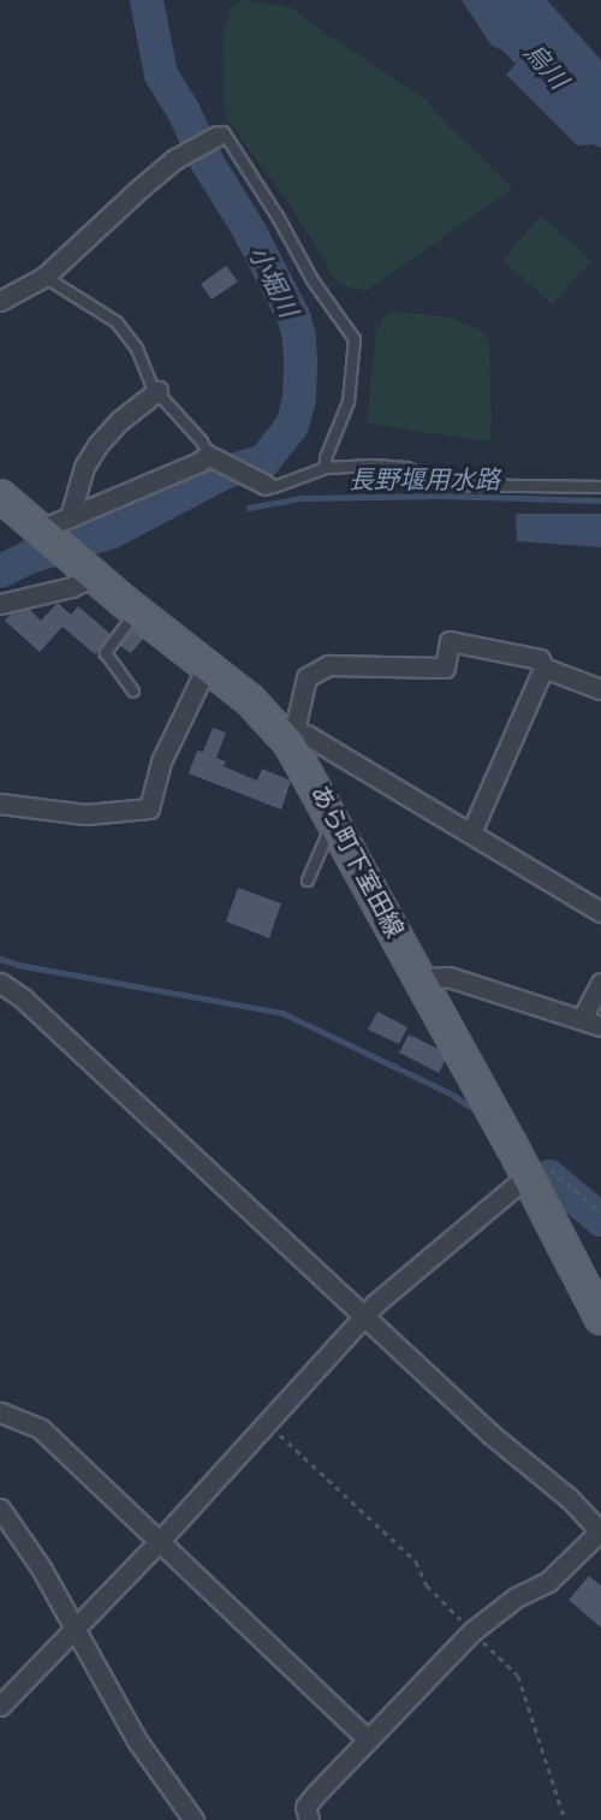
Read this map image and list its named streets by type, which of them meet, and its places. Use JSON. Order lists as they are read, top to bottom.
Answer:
{
  "streets": {
    "main road": ["あら町下室田線"]
  },
  "water": ["烏川", "小堀川", "長野堰用水路"]
}
